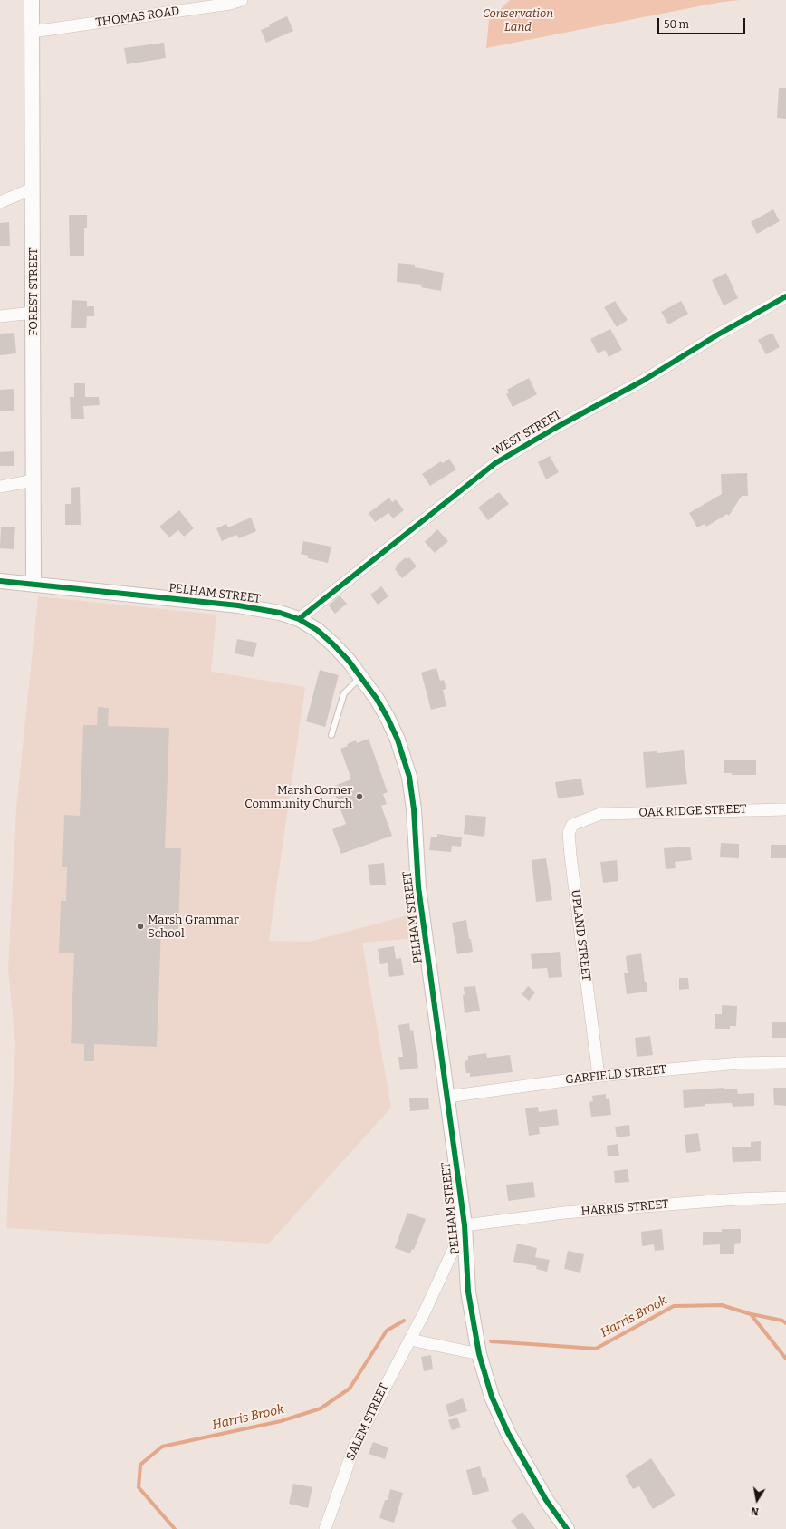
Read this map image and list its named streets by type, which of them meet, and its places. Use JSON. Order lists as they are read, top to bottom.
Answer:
{
  "streets": {
    "street": [
      "THOMAS ROAD",
      "FOREST STREET",
      "WEST STREET",
      "PELHAM STREET",
      "OAK RIDGE STREET",
      "UPLAND STREET",
      "GARFIELD STREET",
      "HARRIS STREET",
      "SALEM STREET"
    ]
  },
  "crossings": [
    ["THOMAS ROAD", "FOREST STREET"],
    ["FOREST STREET", "PELHAM STREET"],
    ["WEST STREET", "PELHAM STREET"],
    ["PELHAM STREET", "GARFIELD STREET"],
    ["PELHAM STREET", "HARRIS STREET"],
    ["PELHAM STREET", "SALEM STREET"],
    ["OAK RIDGE STREET", "UPLAND STREET"],
    ["UPLAND STREET", "GARFIELD STREET"],
    ["HARRIS STREET", "SALEM STREET"]
  ],
  "water": ["Harris Brook"],
  "parks": ["Conservation Land"],
  "places": ["Marsh Corner Community Church", "Marsh Grammar School"],
  "scale_bar": "50 m",
  "north": "bottom"
}
